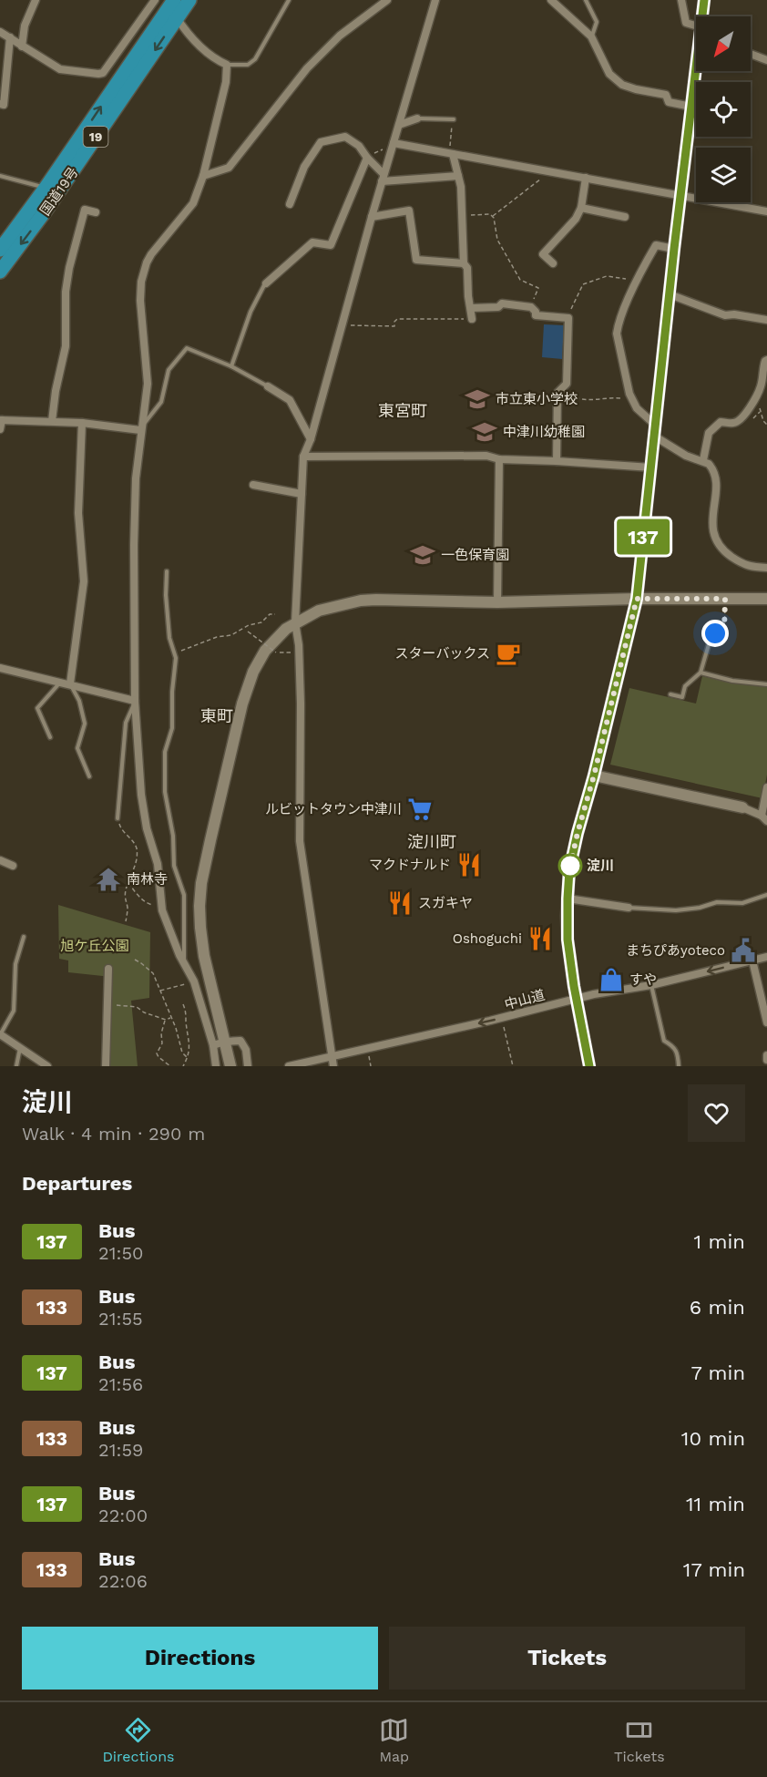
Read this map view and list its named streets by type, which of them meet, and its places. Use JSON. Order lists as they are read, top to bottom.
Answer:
{
  "streets": {
    "highway": ["19", "国道19号"],
    "street": ["中山道"]
  },
  "one_way": ["中山道"],
  "districts": ["東宮町", "東町", "淀川町"],
  "parks": ["旭ケ丘公園"],
  "places": {
    "school or university": ["市立東小学校", "中津川幼稚園", "一色保育園"],
    "cafe": ["スターバックス"],
    "supermarket": ["ルビットタウン中津川"],
    "restaurant": ["マクドナルド", "スガキヤ", "Oshoguchi"],
    "other": ["淀川"],
    "temple": ["南林寺"],
    "public building": ["まちぴあyoteco"],
    "shop": ["すや"]
  },
  "lines": ["bus line 137"],
  "north": "bottom left",
  "page": {
    "on_map": "137",
    "heading": [
      ["淀川", "Walk · 4 min · 290 m"],
      "Departures"
    ],
    "list": [
      {
        "mark": "137",
        "name": "Bus",
        "note": "21:50",
        "value": "1 min"
      },
      {
        "mark": "133",
        "name": "Bus",
        "note": "21:55",
        "value": "6 min"
      },
      {
        "mark": "137",
        "name": "Bus",
        "note": "21:56",
        "value": "7 min"
      },
      {
        "mark": "133",
        "name": "Bus",
        "note": "21:59",
        "value": "10 min"
      },
      {
        "mark": "137",
        "name": "Bus",
        "note": "22:00",
        "value": "11 min"
      },
      {
        "mark": "133",
        "name": "Bus",
        "note": "22:06",
        "value": "17 min"
      }
    ],
    "buttons": ["Directions", "Tickets"],
    "tabs": ["Directions", "Map", "Tickets"]
  }
}
